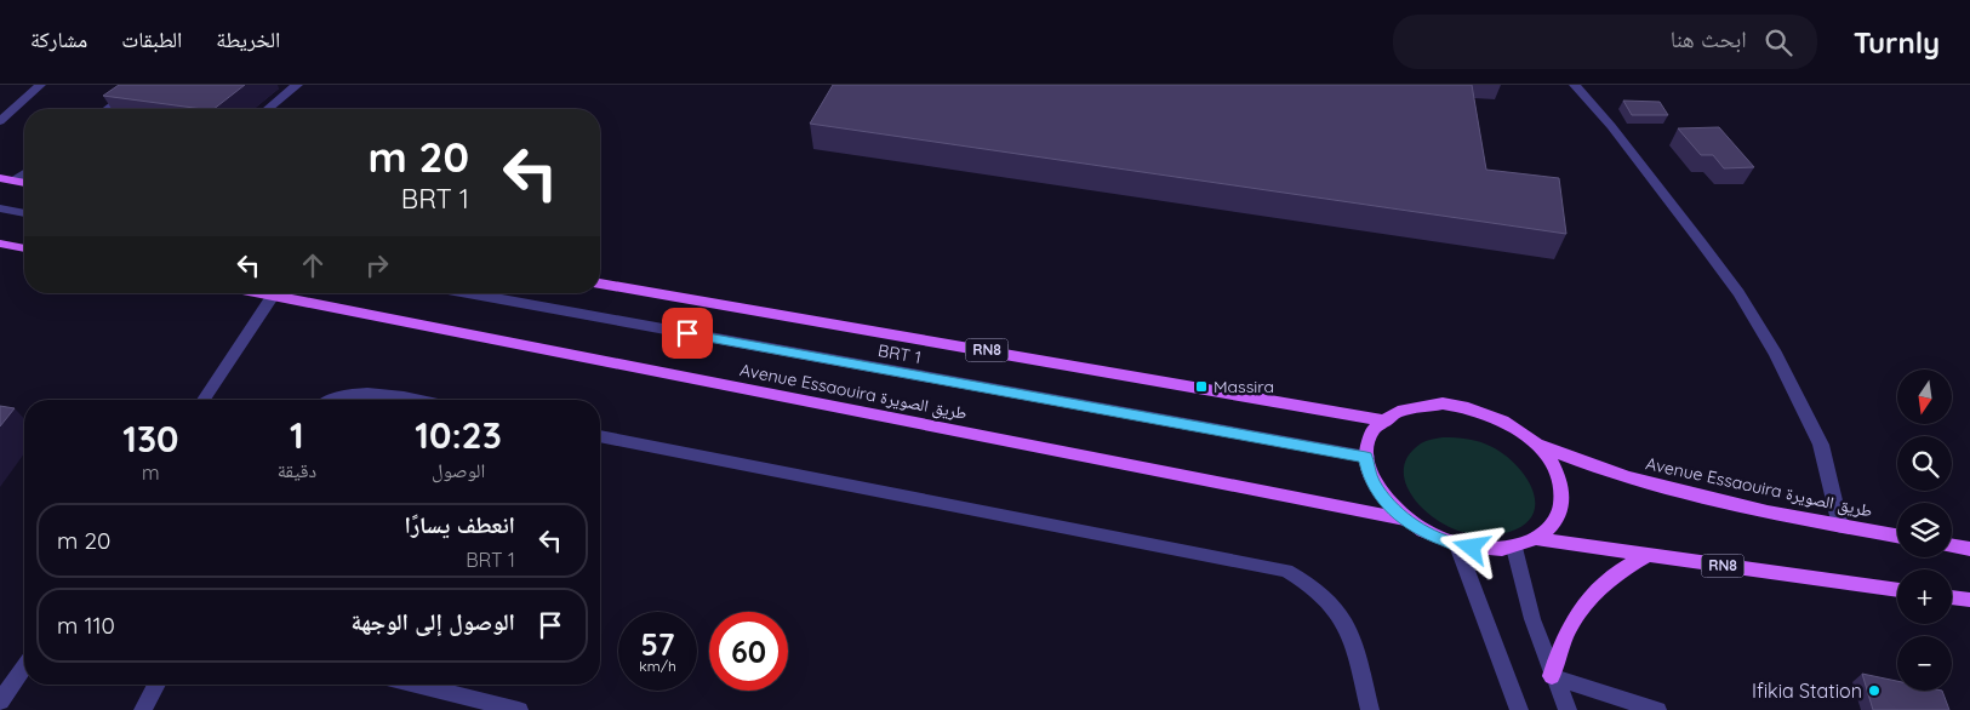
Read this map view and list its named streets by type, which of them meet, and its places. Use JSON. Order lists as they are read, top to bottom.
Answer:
{
  "streets": {
    "main road": ["RN8", "Avenue Essaouira طريق الصويرة"],
    "street": ["BRT 1"]
  },
  "crossings": [
    ["RN8", "BRT 1"],
    ["RN8", "Avenue Essaouira طريق الصويرة"],
    ["BRT 1", "Avenue Essaouira طريق الصويرة"]
  ],
  "places": {
    "transit": ["Massira"],
    "other": ["Ifikia Station"]
  },
  "north": "bottom",
  "page": {
    "header": "Turnly",
    "search": "ابحث هنا",
    "nav": ["الخريطة", "الطبقات", "مشاركة"],
    "turn": ["20 m", "BRT 1"],
    "map_buttons": ["+", "−"],
    "eta": [
      "10:23",
      "الوصول",
      "1",
      "دقيقة",
      "130",
      "m"
    ],
    "list": [
      {
        "name": "انعطف يسارًا",
        "note": "BRT 1",
        "value": "20 m"
      },
      {
        "name": "الوصول إلى الوجهة",
        "value": "110 m"
      }
    ],
    "speed": "57 km/h",
    "limit": "60"
  }
}
